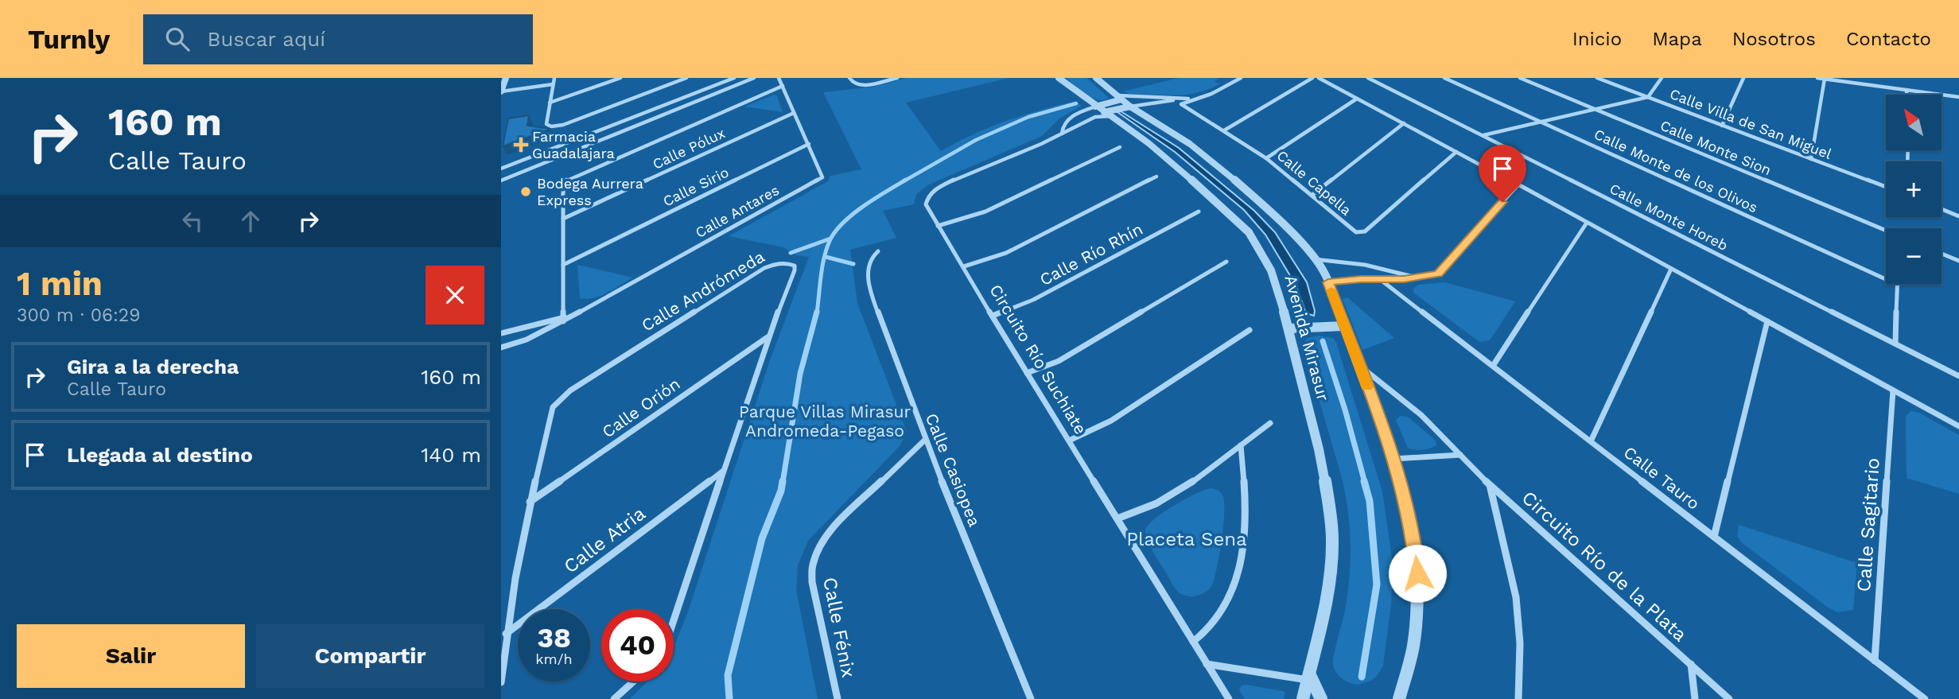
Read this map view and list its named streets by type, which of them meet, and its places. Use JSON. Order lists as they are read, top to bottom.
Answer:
{
  "streets": {
    "street": [
      "Calle Villa de San Miguel",
      "Calle Monte Sion",
      "Calle Pólux",
      "Calle Monte de los Olivos",
      "Calle Capella",
      "Calle Sirio",
      "Calle Antares",
      "Calle Monte Horeb",
      "Calle Río Rhín",
      "Calle Andrómeda",
      "Avenida Mirasur",
      "Circuito Río Suchiate",
      "Calle Orión",
      "Calle Casiopea",
      "Calle Tauro",
      "Calle Sagitario",
      "Calle Atria",
      "Circuito Río de la Plata",
      "Calle Fénix"
    ]
  },
  "crossings": [
    ["Calle Pólux", "Calle Antares"],
    ["Calle Sirio", "Calle Antares"],
    ["Calle Río Rhín", "Circuito Río Suchiate"],
    ["Calle Andrómeda", "Calle Orión"],
    ["Calle Andrómeda", "Calle Atria"],
    ["Avenida Mirasur", "Circuito Río Suchiate"],
    ["Avenida Mirasur", "Circuito Río de la Plata"],
    ["Calle Casiopea", "Calle Fénix"],
    ["Calle Tauro", "Calle Sagitario"]
  ],
  "parks": ["Parque Villas Mirasur Andromeda-Pegaso", "Placeta Sena"],
  "places": {
    "health": ["Farmacia Guadalajara"],
    "other": ["Bodega Aurrera Express"]
  },
  "north": "top left",
  "page": {
    "header": "Turnly",
    "search": "Buscar aquí",
    "nav": [
      "Inicio",
      "Mapa",
      "Nosotros",
      "Contacto"
    ],
    "turn": ["160 m", "Calle Tauro"],
    "map_buttons": ["+", "−"],
    "heading": ["1 min", "300 m · 06:29"],
    "list": [
      {
        "name": "Gira a la derecha",
        "note": "Calle Tauro",
        "value": "160 m"
      },
      {
        "name": "Llegada al destino",
        "value": "140 m"
      }
    ],
    "speed": "38 km/h",
    "limit": "40",
    "buttons": ["Salir", "Compartir"]
  }
}
